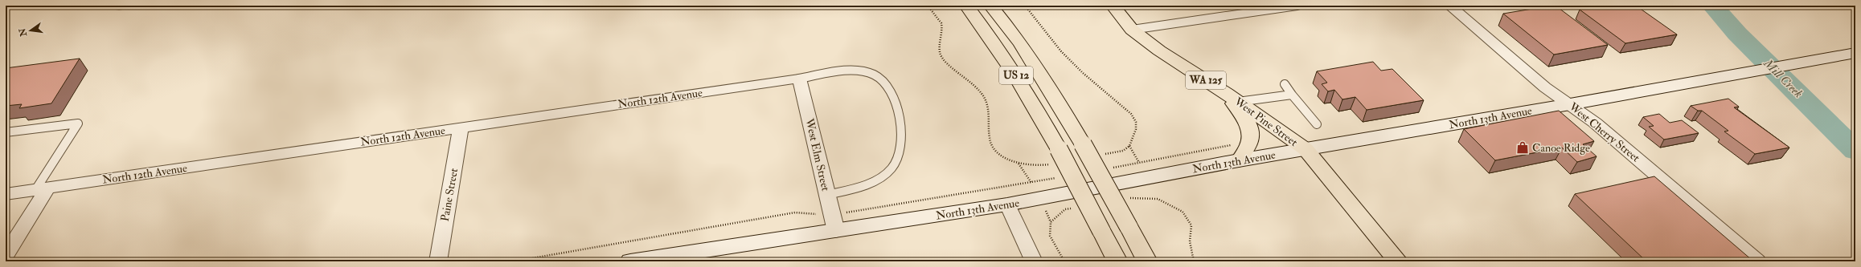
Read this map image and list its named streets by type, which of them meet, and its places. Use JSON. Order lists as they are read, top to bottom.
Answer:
{
  "streets": {
    "main road": ["US 12", "WA 125", "West Pine Street"],
    "street": [
      "North 12th Avenue",
      "North 13th Avenue",
      "West Cherry Street",
      "West Elm Street",
      "Paine Street"
    ]
  },
  "crossings": [
    ["WA 125", "West Pine Street"],
    ["North 12th Avenue", "West Elm Street"],
    ["North 12th Avenue", "Paine Street"],
    ["North 13th Avenue", "West Pine Street"],
    ["North 13th Avenue", "West Cherry Street"],
    ["North 13th Avenue", "West Elm Street"]
  ],
  "water": ["Mill Creek"],
  "places": {
    "shop": ["Canoe Ridge"]
  },
  "north": "left"
}
